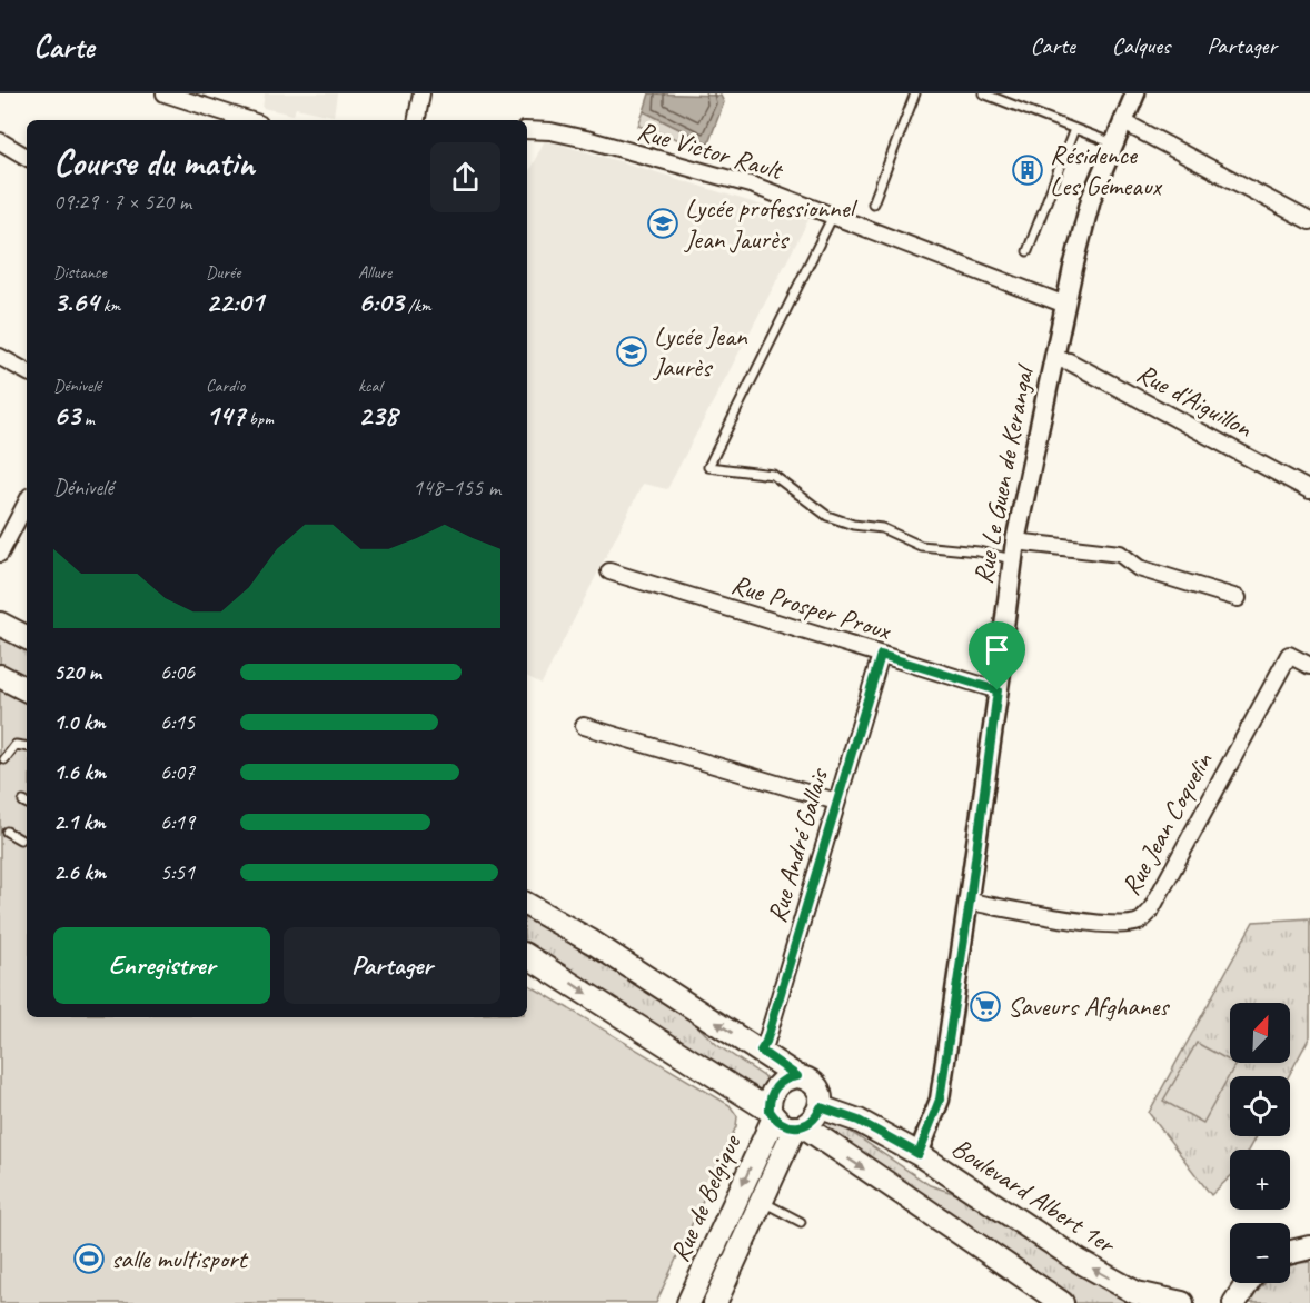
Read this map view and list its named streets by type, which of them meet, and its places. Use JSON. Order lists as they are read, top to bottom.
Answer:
{
  "streets": {
    "main road": ["Boulevard Albert 1er", "Rue de Belgique"],
    "street": [
      "Rue Victor Rault",
      "Rue d'Aiguillon",
      "Rue Le Guen de Kerangal",
      "Rue Prosper Proux",
      "Rue Jean Coquelin",
      "Rue André Gallais"
    ]
  },
  "crossings": [
    ["Rue Victor Rault", "Rue Le Guen de Kerangal"],
    ["Rue d'Aiguillon", "Rue Le Guen de Kerangal"],
    ["Rue Le Guen de Kerangal", "Rue Prosper Proux"],
    ["Rue Le Guen de Kerangal", "Rue Jean Coquelin"],
    ["Rue Le Guen de Kerangal", "Boulevard Albert 1er"],
    ["Rue Prosper Proux", "Rue André Gallais"],
    ["Boulevard Albert 1er", "Rue de Belgique"]
  ],
  "places": {
    "building": ["Résidence Les Gémeaux"],
    "school or university": ["Lycée professionnel Jean Jaurès", "Lycée Jean Jaurès"],
    "supermarket": ["Saveurs Afghanes"],
    "sports": ["salle multisport"]
  },
  "north": "top right",
  "page": {
    "header": "Carte",
    "nav": ["Carte", "Calques", "Partager"],
    "heading": ["Course du matin", "09:29 · 7 × 520 m"],
    "stats": [
      ["Distance", "3.64 km"],
      ["Durée", "22:01"],
      ["Allure", "6:03 /km"],
      ["Dénivelé", "63 m"],
      ["Cardio", "147 bpm"],
      ["kcal", "238"]
    ],
    "chart": ["Dénivelé", "148–155 m"],
    "list": [
      {
        "name": "520 m",
        "note": "6:06"
      },
      {
        "name": "1.0 km",
        "note": "6:15"
      },
      {
        "name": "1.6 km",
        "note": "6:07"
      },
      {
        "name": "2.1 km",
        "note": "6:19"
      },
      {
        "name": "2.6 km",
        "note": "5:51"
      }
    ],
    "buttons": ["Enregistrer", "Partager"],
    "map_buttons": ["+", "−"]
  }
}
